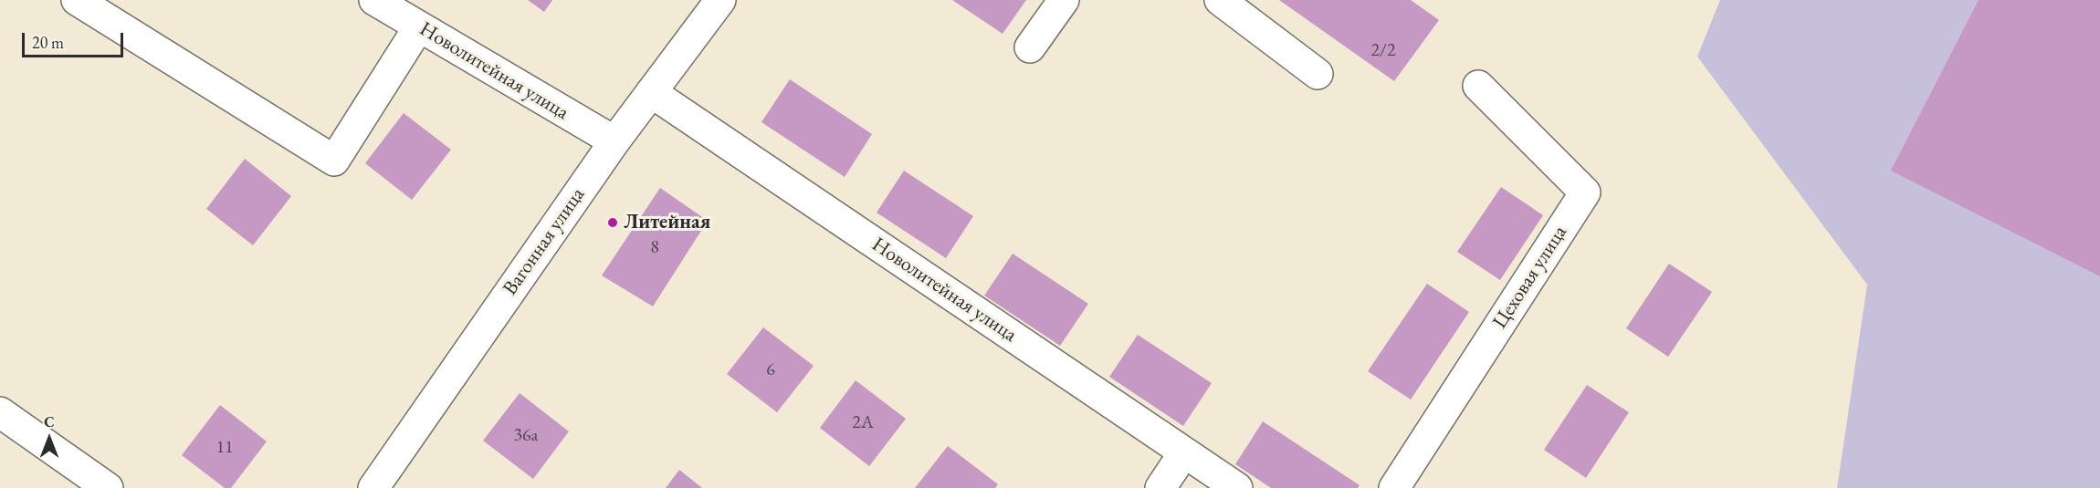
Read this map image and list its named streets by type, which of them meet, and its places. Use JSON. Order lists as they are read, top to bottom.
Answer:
{
  "streets": {
    "street": ["Новолитейная улица", "Вагонная улица", "Цеховая улица"]
  },
  "crossings": [
    ["Новолитейная улица", "Вагонная улица"]
  ],
  "places": ["Литейная"],
  "house_numbers": [
    "2/2",
    "8",
    "6",
    "2А",
    "36а",
    "11"
  ],
  "scale_bar": "20 m",
  "north": "top"
}
